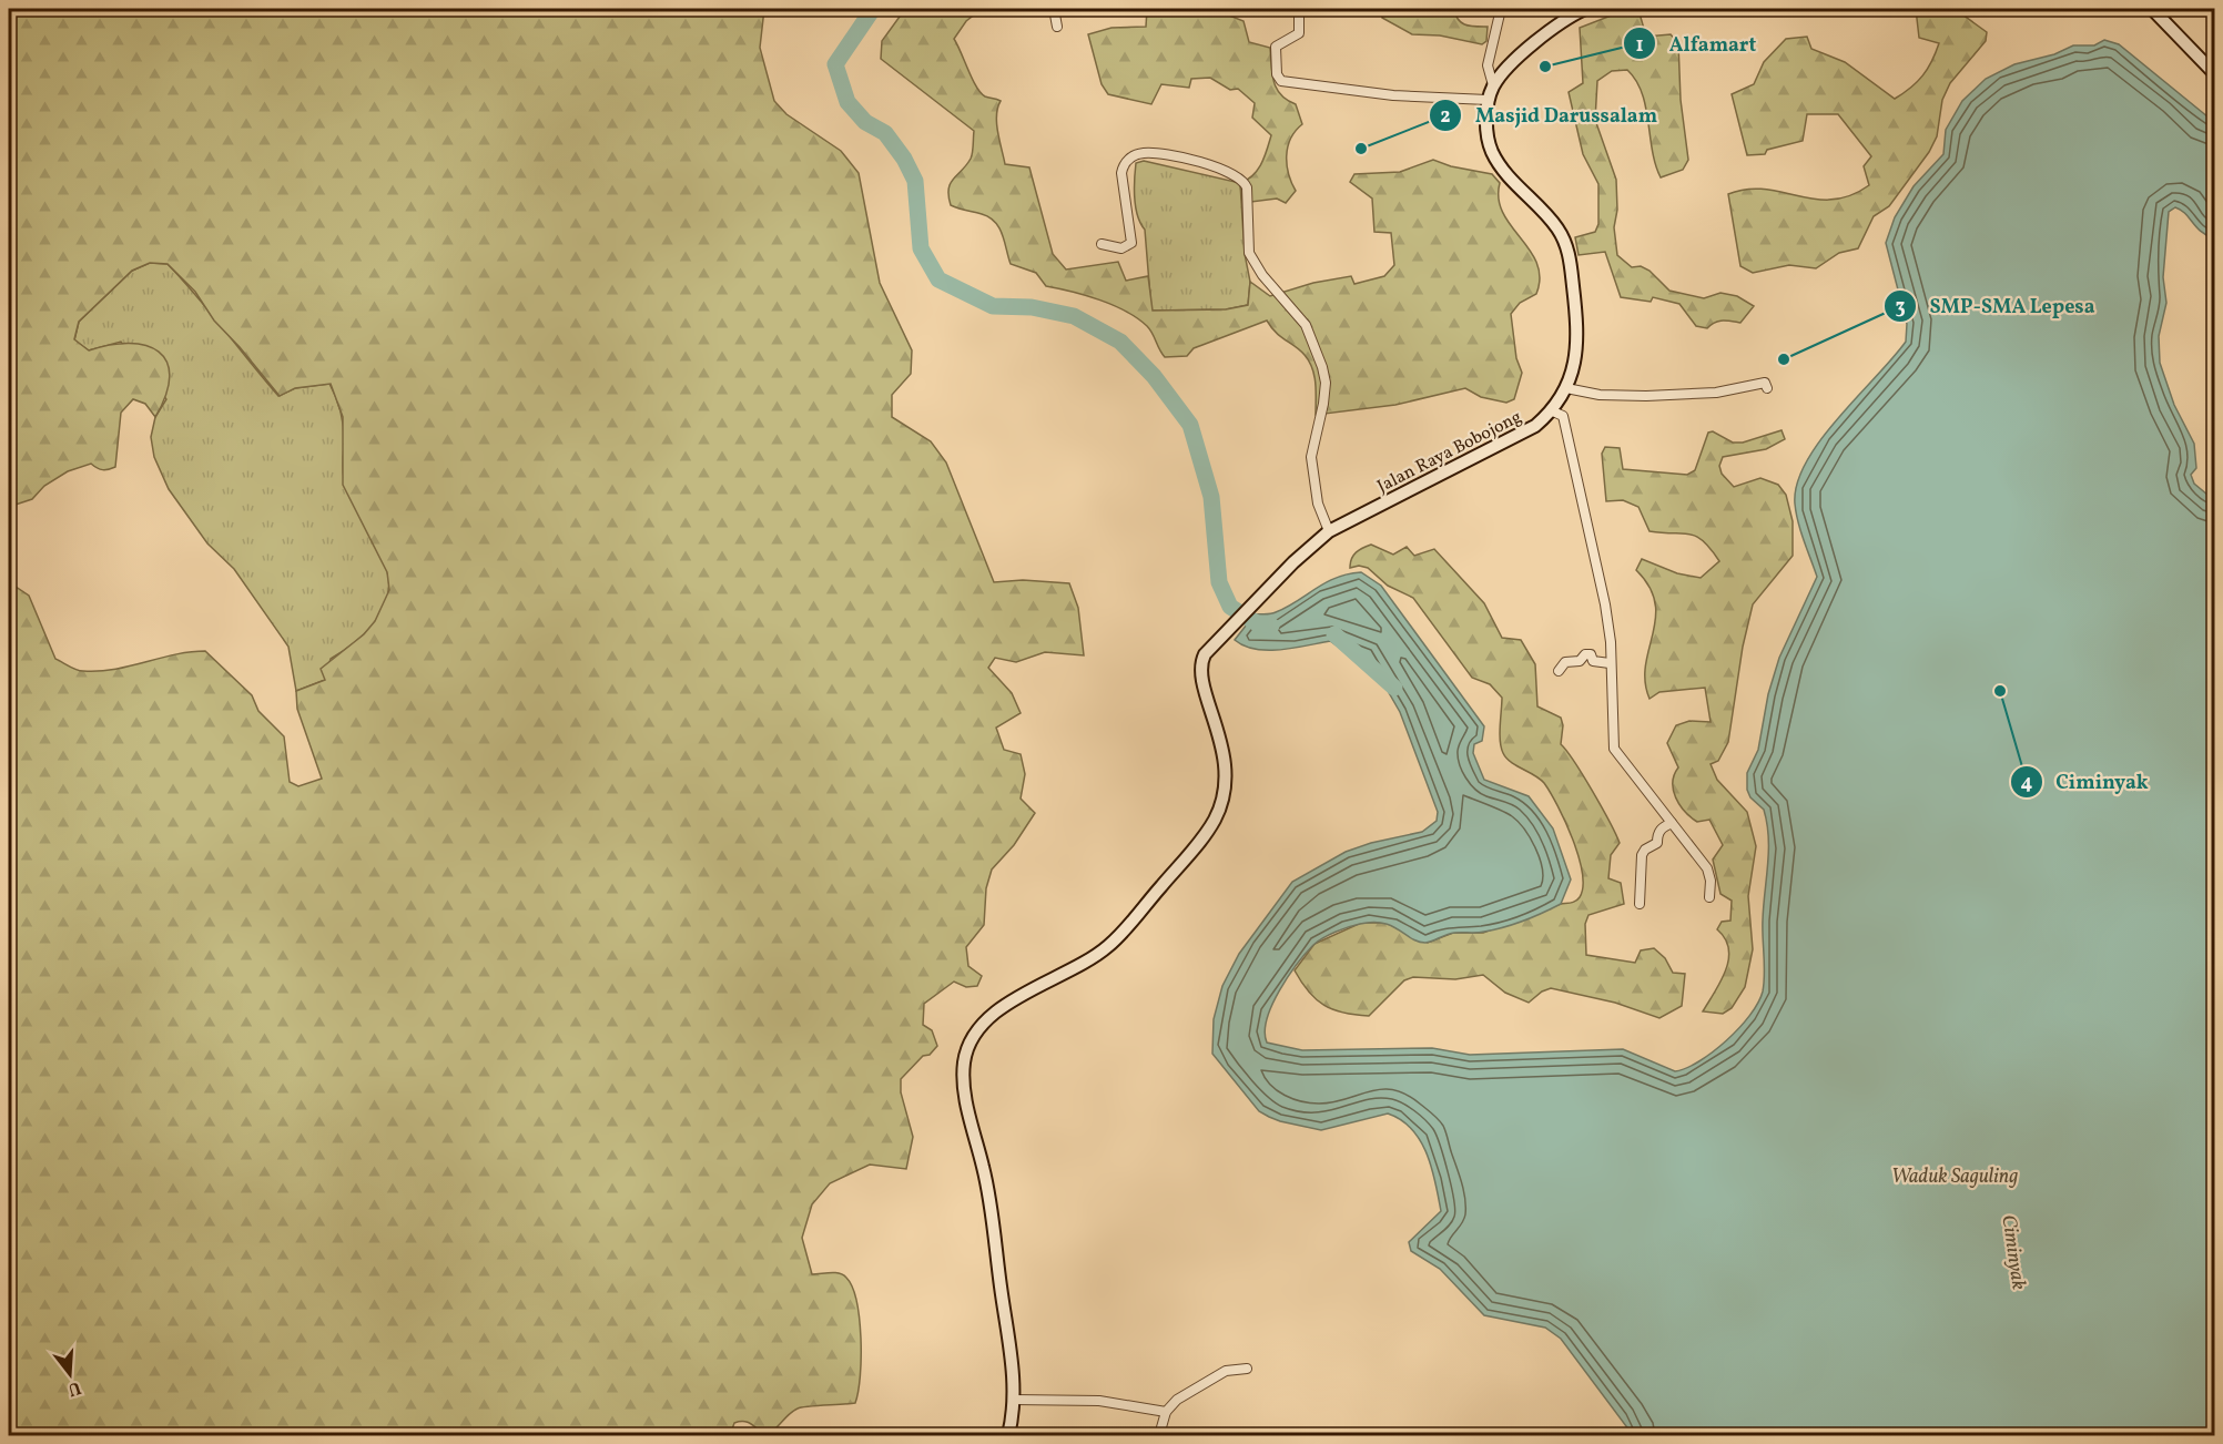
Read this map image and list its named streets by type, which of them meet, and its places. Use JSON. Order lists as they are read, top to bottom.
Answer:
{
  "streets": {
    "main road": ["Jalan Raya Bobojong"]
  },
  "water": ["Waduk Saguling", "Ciminyak"],
  "places": [
    "Alfamart",
    "Masjid Darussalam",
    "SMP-SMA Lepesa",
    "Ciminyak"
  ],
  "north": "bottom"
}
